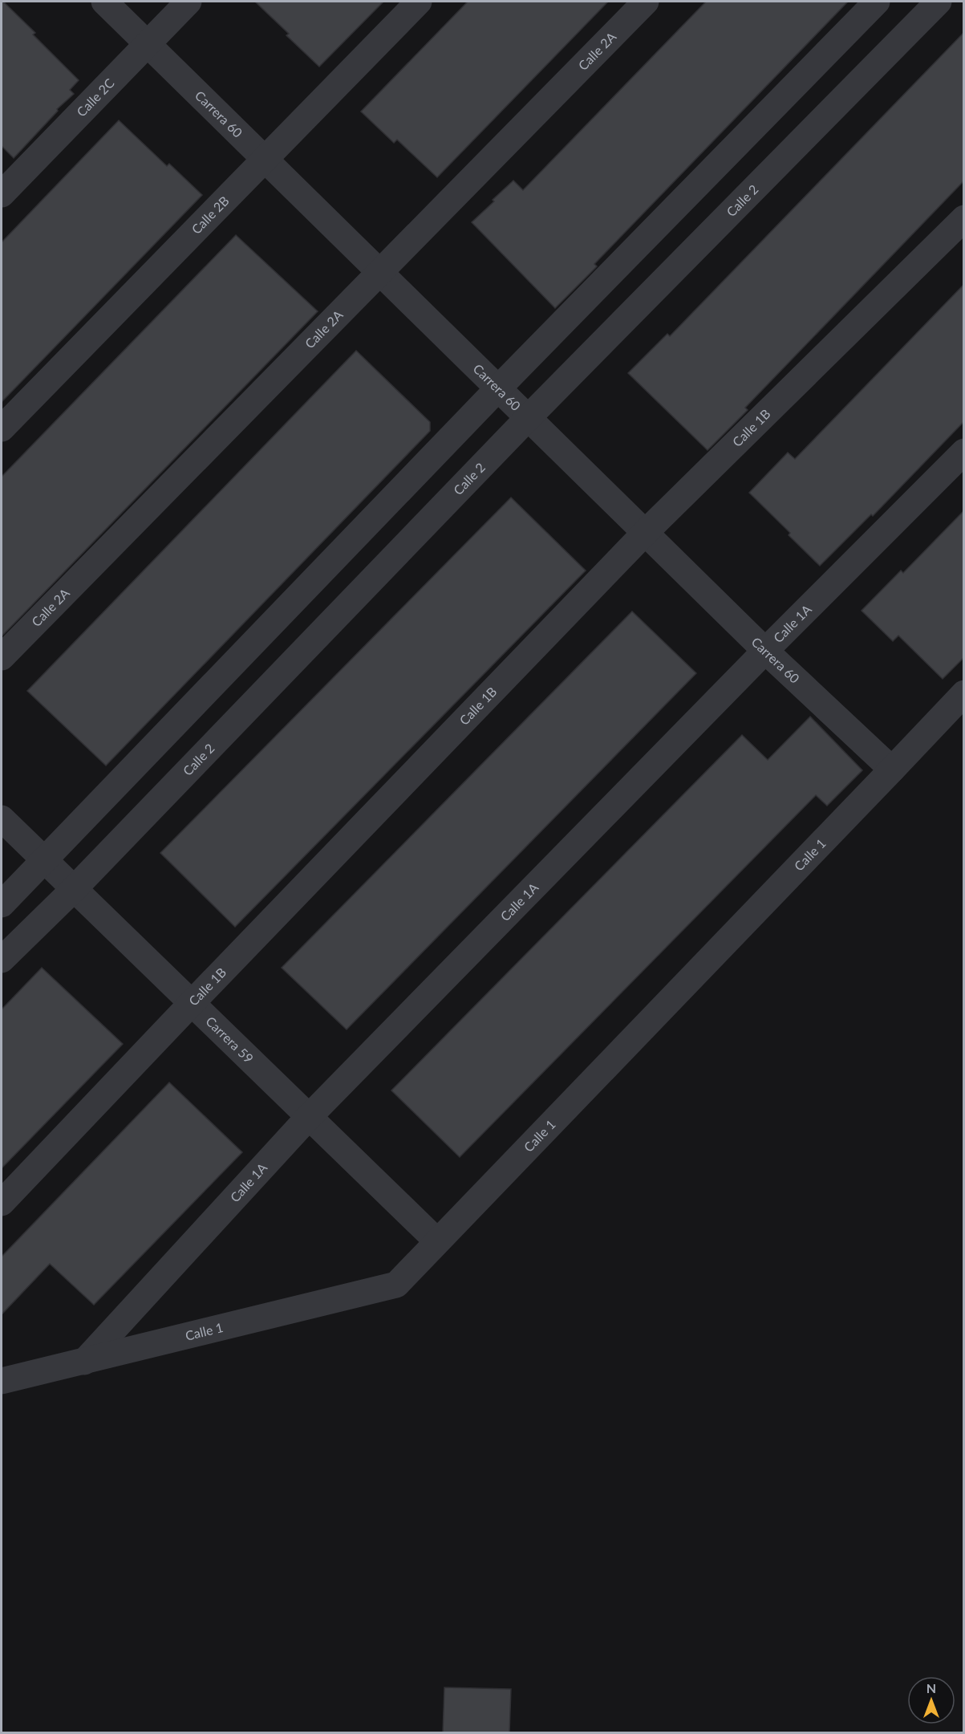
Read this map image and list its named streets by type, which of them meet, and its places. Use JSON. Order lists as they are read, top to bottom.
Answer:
{
  "streets": {
    "street": [
      "Calle 2A",
      "Calle 2C",
      "Carrera 60",
      "Calle 2",
      "Calle 2B",
      "Calle 1B",
      "Calle 1A",
      "Calle 1",
      "Carrera 59"
    ]
  },
  "crossings": [
    ["Calle 2A", "Carrera 60"],
    ["Calle 2C", "Carrera 60"],
    ["Carrera 60", "Calle 2"],
    ["Carrera 60", "Calle 2B"],
    ["Carrera 60", "Calle 1B"],
    ["Carrera 60", "Calle 1A"],
    ["Carrera 60", "Calle 1"],
    ["Calle 2", "Carrera 59"],
    ["Calle 1B", "Carrera 59"],
    ["Calle 1A", "Calle 1"],
    ["Calle 1A", "Carrera 59"],
    ["Calle 1", "Carrera 59"]
  ],
  "north": "top"
}
